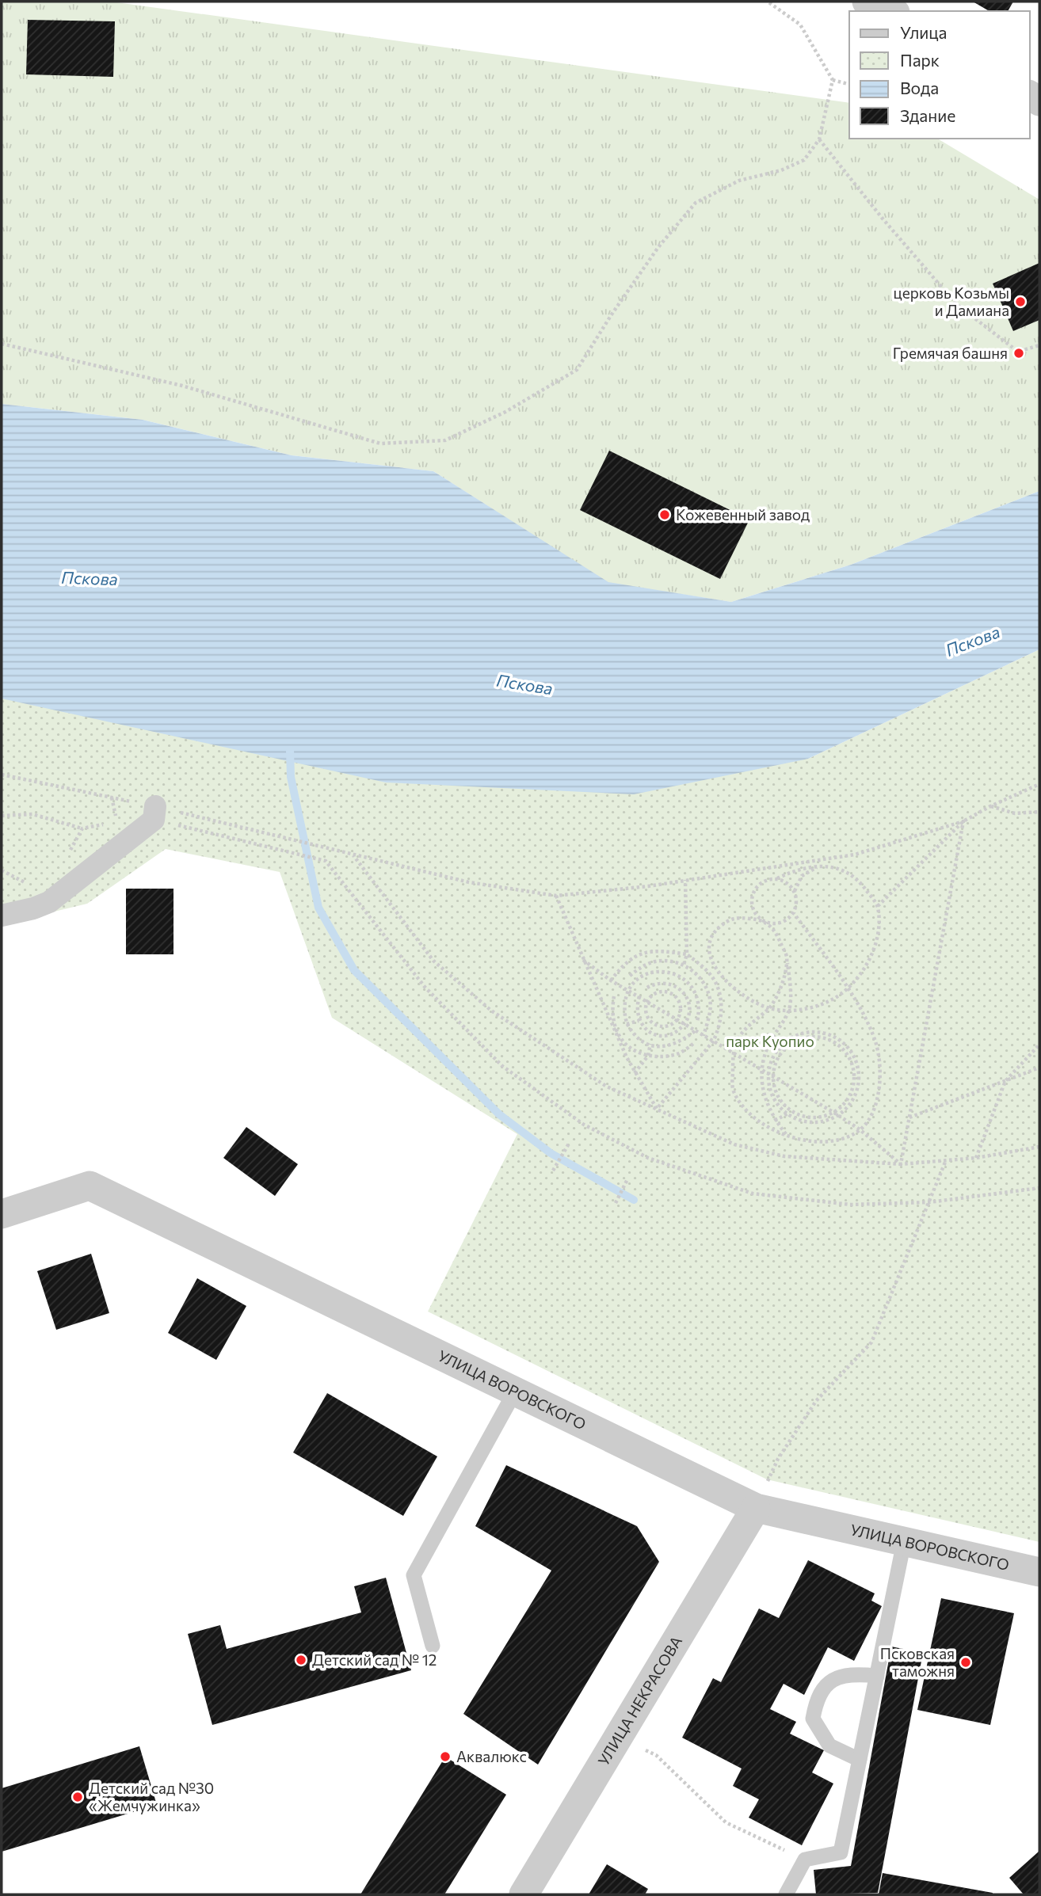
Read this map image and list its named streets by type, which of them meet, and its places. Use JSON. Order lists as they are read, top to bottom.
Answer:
{
  "streets": {
    "street": ["УЛИЦА ВОРОВСКОГО", "УЛИЦА НЕКРАСОВА"]
  },
  "crossings": [
    ["УЛИЦА ВОРОВСКОГО", "УЛИЦА НЕКРАСОВА"]
  ],
  "water": ["Пскова"],
  "parks": ["парк Куопио"],
  "places": [
    "церковь Козьмы и Дамиана",
    "Гремячая башня",
    "Кожевенный завод",
    "Детский сад № 12",
    "Псковская таможня",
    "Аквалюкс",
    "Детский сад №30 «Жемчужинка»"
  ],
  "legend": [
    "Улица",
    "Парк",
    "Вода",
    "Здание"
  ]
}
